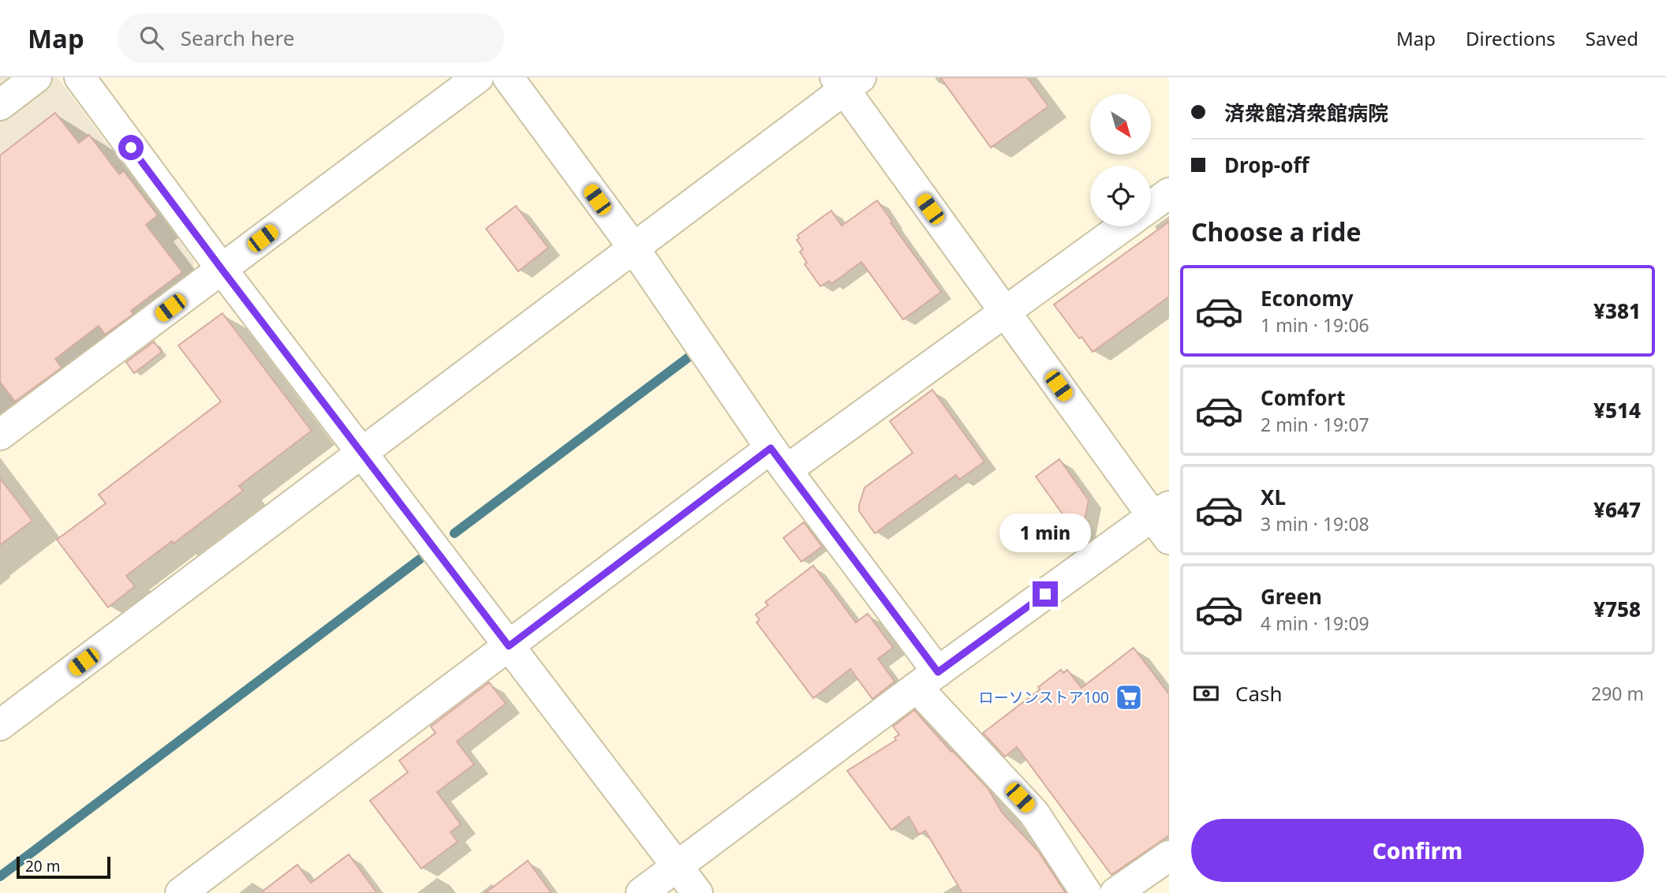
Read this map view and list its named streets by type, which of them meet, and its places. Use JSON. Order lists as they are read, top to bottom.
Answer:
{
  "places": {
    "supermarket": ["ローソンストア100"]
  },
  "scale_bar": "20 m",
  "north": "bottom right",
  "page": {
    "header": "Map",
    "search": "Search here",
    "nav": ["Map", "Directions", "Saved"],
    "banner": ["済衆館済衆館病院", "Drop-off"],
    "heading": "Choose a ride",
    "list": [
      {
        "name": "Economy",
        "note": "1 min · 19:06",
        "value": "¥381"
      },
      {
        "name": "Comfort",
        "note": "2 min · 19:07",
        "value": "¥514"
      },
      {
        "name": "XL",
        "note": "3 min · 19:08",
        "value": "¥647"
      },
      {
        "name": "Green",
        "note": "4 min · 19:09",
        "value": "¥758"
      }
    ],
    "bubble": "1 min",
    "pay": ["Cash", "290 m"],
    "buttons": "Confirm",
    "scale": "20 m"
  }
}
